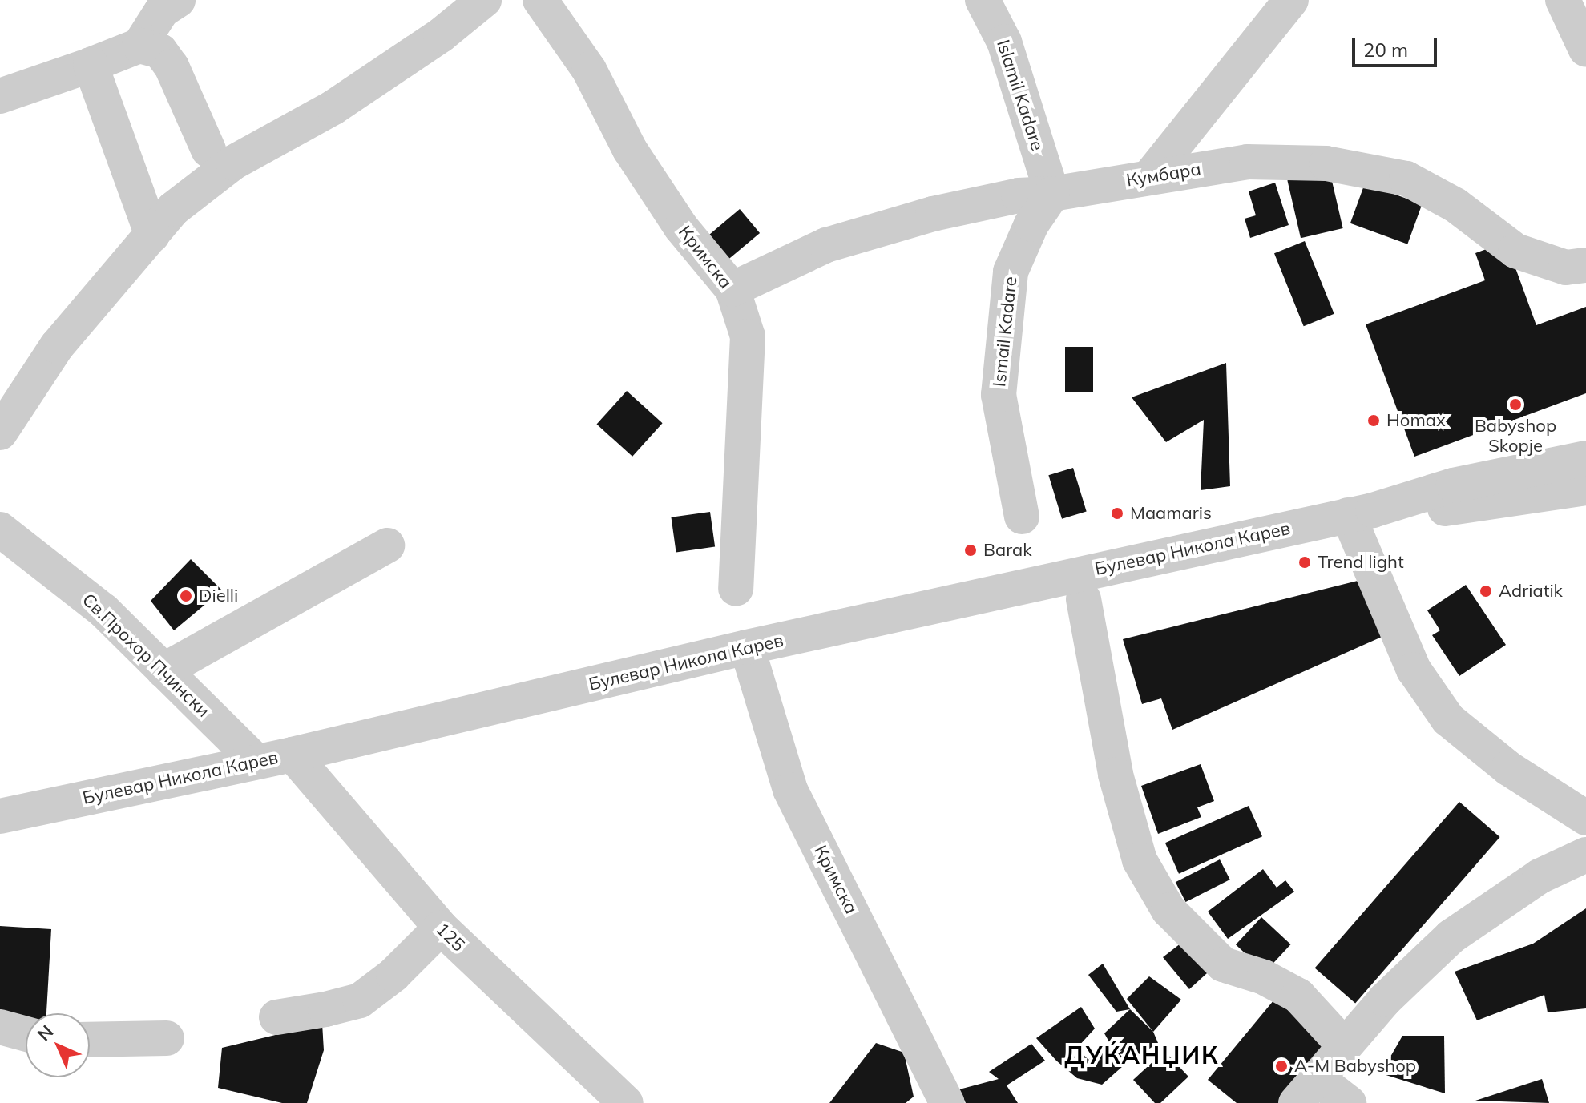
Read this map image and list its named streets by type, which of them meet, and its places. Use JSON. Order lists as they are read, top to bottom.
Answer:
{
  "streets": {
    "street": [
      "Islamil Kadare",
      "Кумбара",
      "Кримска",
      "Ismail Kadare",
      "Булевар Никола Карев",
      "Св.Прохор Пчински",
      "125"
    ]
  },
  "crossings": [
    ["Islamil Kadare", "Кумбара"],
    ["Islamil Kadare", "Ismail Kadare"],
    ["Кумбара", "Кримска"],
    ["Кумбара", "Ismail Kadare"],
    ["Кримска", "Булевар Никола Карев"],
    ["Булевар Никола Карев", "Св.Прохор Пчински"],
    ["Булевар Никола Карев", "125"]
  ],
  "districts": ["ДУЌАНЏИК"],
  "places": [
    "Babyshop Skopje",
    "Homax",
    "Maamaris",
    "Barak",
    "Trend light",
    "Adriatik",
    "Dielli",
    "A-M Babyshop"
  ],
  "scale_bar": "20 m",
  "north": "top left"
}
